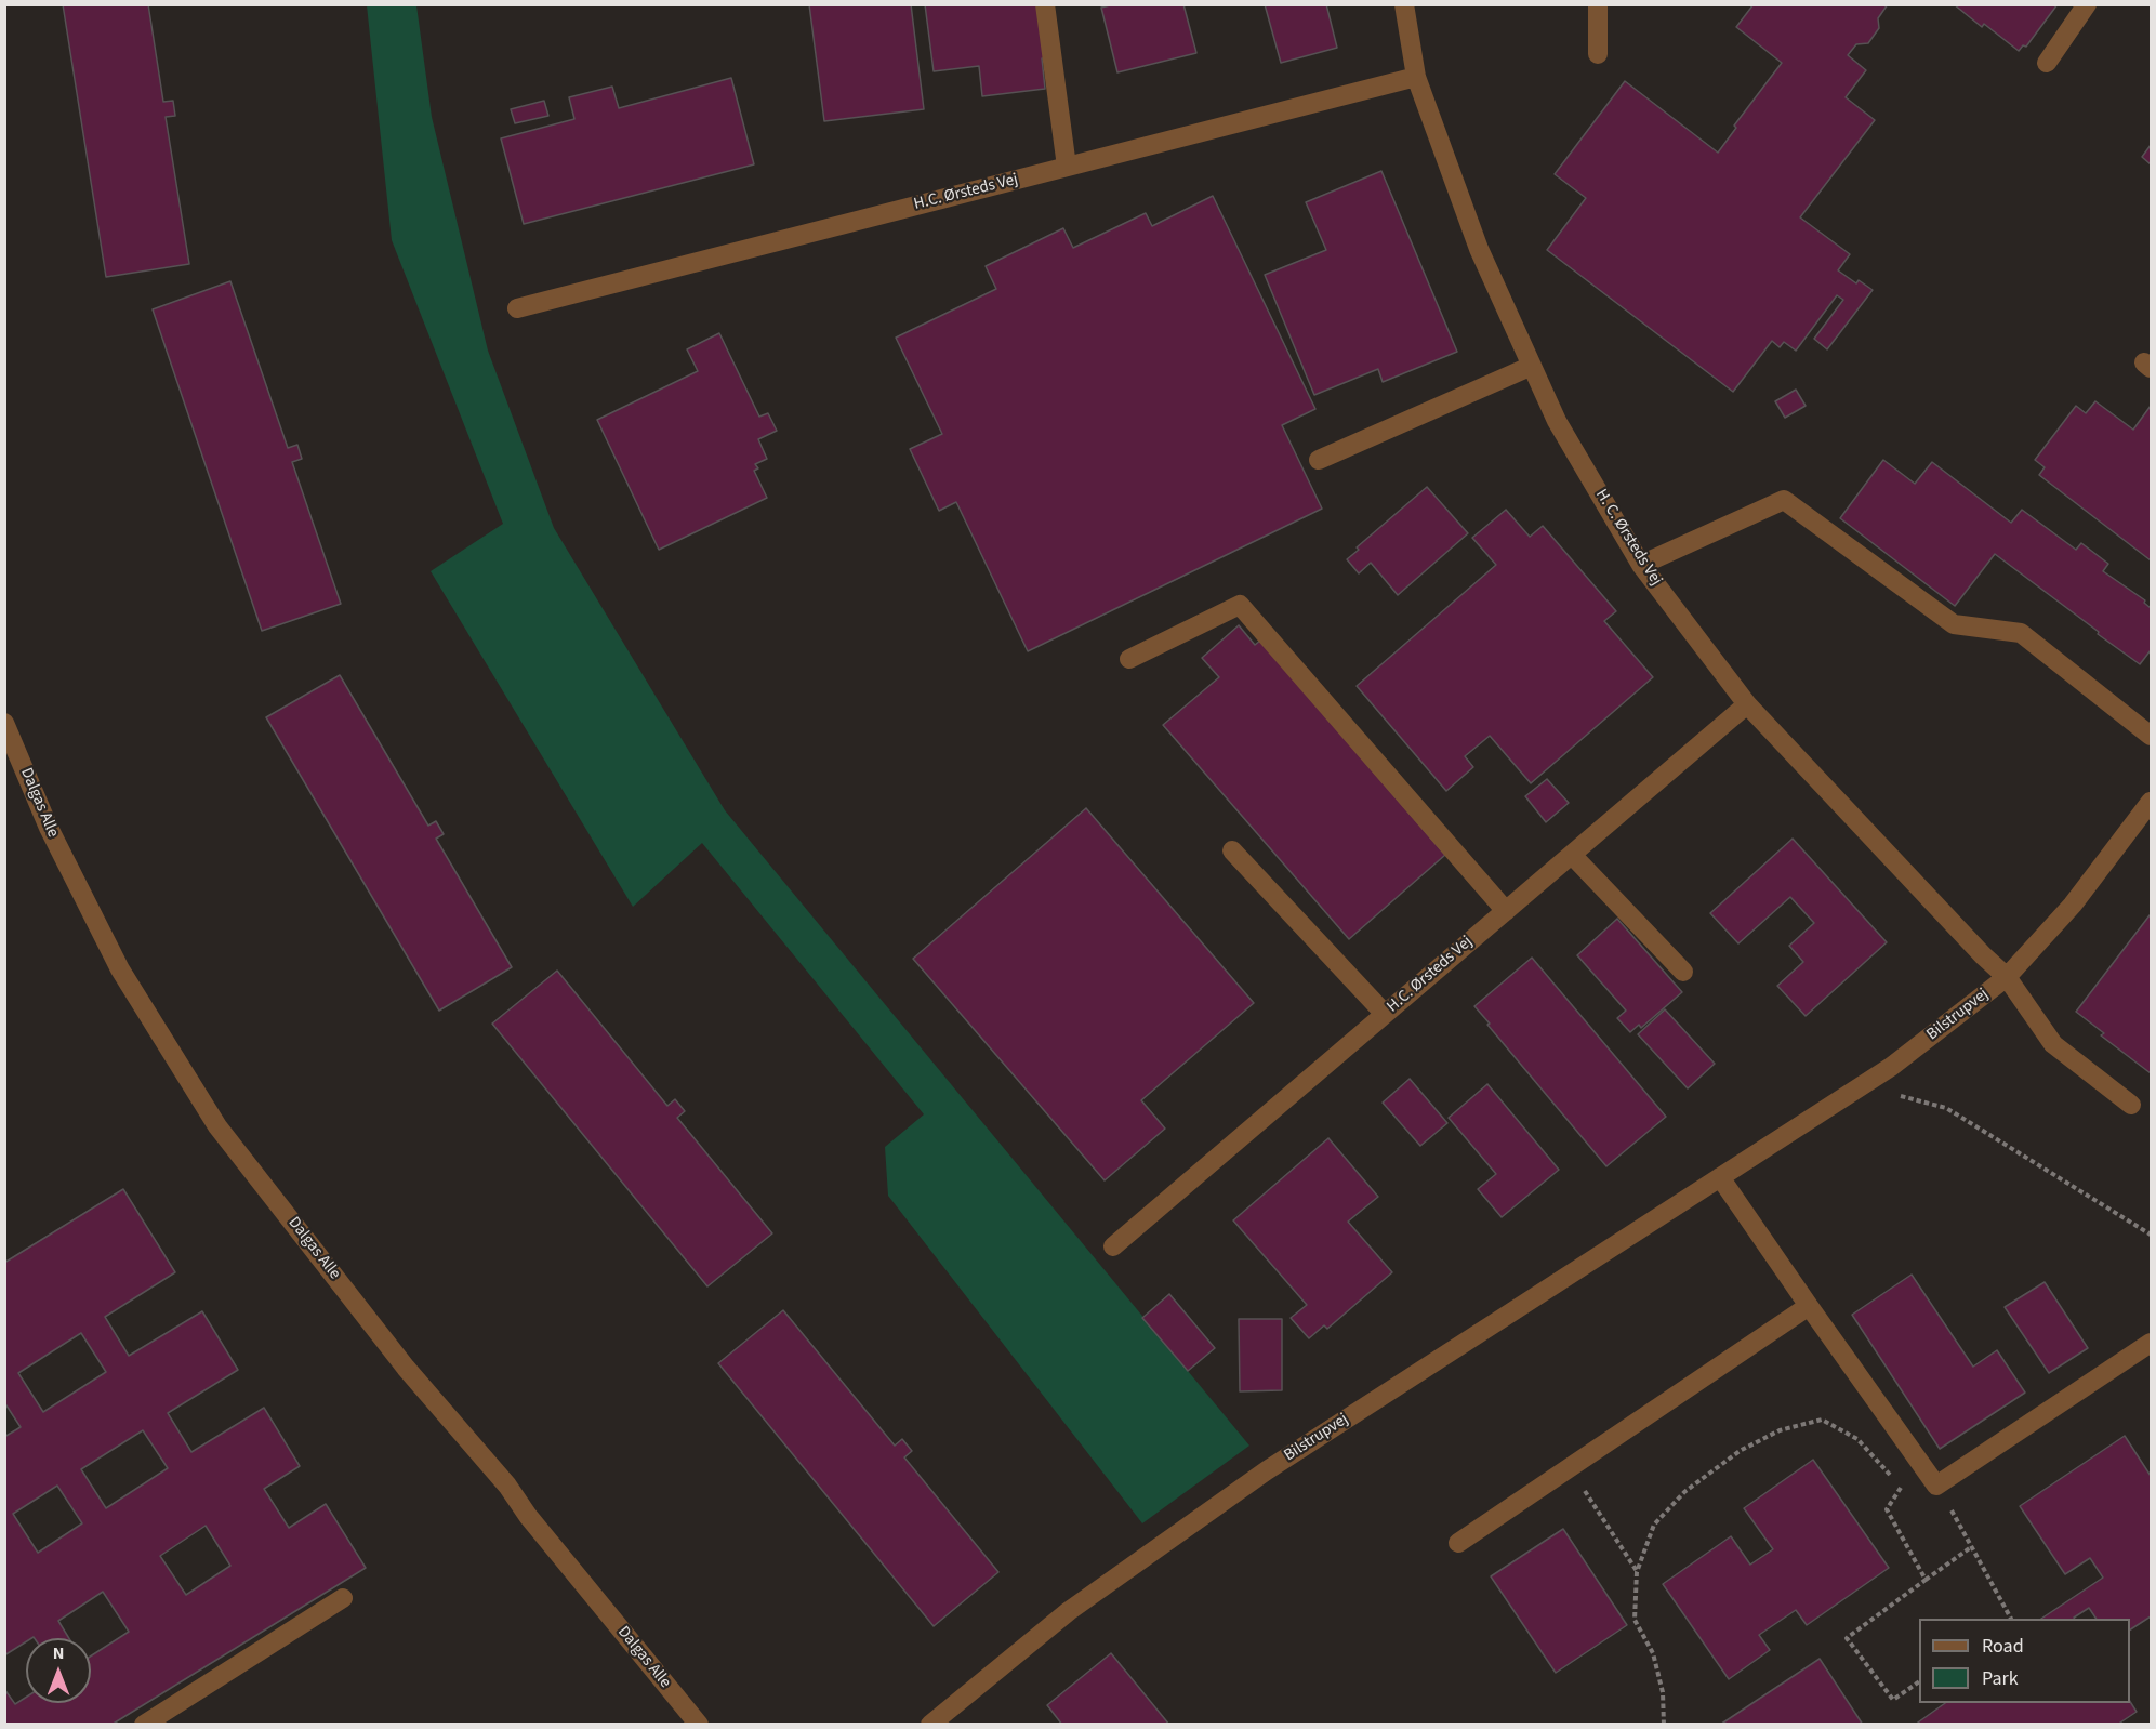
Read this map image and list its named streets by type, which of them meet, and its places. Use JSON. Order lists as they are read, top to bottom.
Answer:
{
  "streets": {
    "street": [
      "H.C. Ørsteds Vej",
      "H. C. Ørsteds Vej",
      "Dalgas Alle",
      "Bilstrupvej"
    ]
  },
  "crossings": [
    ["H.C. Ørsteds Vej", "H. C. Ørsteds Vej"],
    ["H. C. Ørsteds Vej", "Bilstrupvej"]
  ],
  "legend": ["Road", "Park"],
  "north": "top"
}
